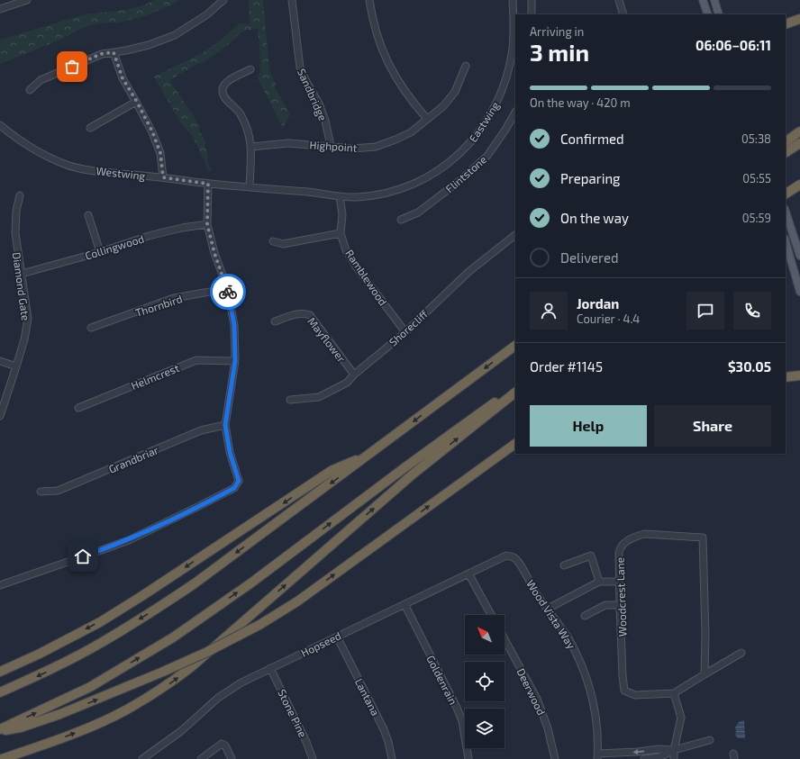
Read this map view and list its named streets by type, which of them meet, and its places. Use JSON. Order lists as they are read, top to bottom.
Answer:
{
  "streets": {
    "street": [
      "Sandbridge",
      "Eastwing",
      "Highpoint",
      "Westwing",
      "Flintstone",
      "Collingwood",
      "Ramblewood",
      "Diamond Gate",
      "Thornbird",
      "Shorecliff",
      "Mayflower",
      "Helmcrest",
      "Grandbriar",
      "Woodcrest Lane",
      "Wood Vista Way",
      "Hopseed",
      "Goldenrain",
      "Deerwood",
      "Lantana",
      "Stone Pine"
    ]
  },
  "crossings": [
    ["Sandbridge", "Highpoint"],
    ["Eastwing", "Westwing"],
    ["Eastwing", "Ramblewood"],
    ["Westwing", "Ramblewood"],
    ["Collingwood", "Diamond Gate"],
    ["Ramblewood", "Shorecliff"],
    ["Shorecliff", "Mayflower"],
    ["Wood Vista Way", "Hopseed"],
    ["Hopseed", "Goldenrain"],
    ["Hopseed", "Lantana"],
    ["Hopseed", "Stone Pine"]
  ],
  "north": "top left",
  "page": {
    "heading": ["3 min", "Arriving in", "06:06–06:11"],
    "panel": [
      "Jordan",
      "Courier · 4.4",
      "Order #1145",
      "$30.05"
    ],
    "bar": "On the way · 420 m",
    "list": [
      ["Confirmed", "05:38"],
      ["Preparing", "05:55"],
      ["On the way", "05:59"],
      "Delivered"
    ],
    "buttons": ["Help", "Share"]
  }
}
